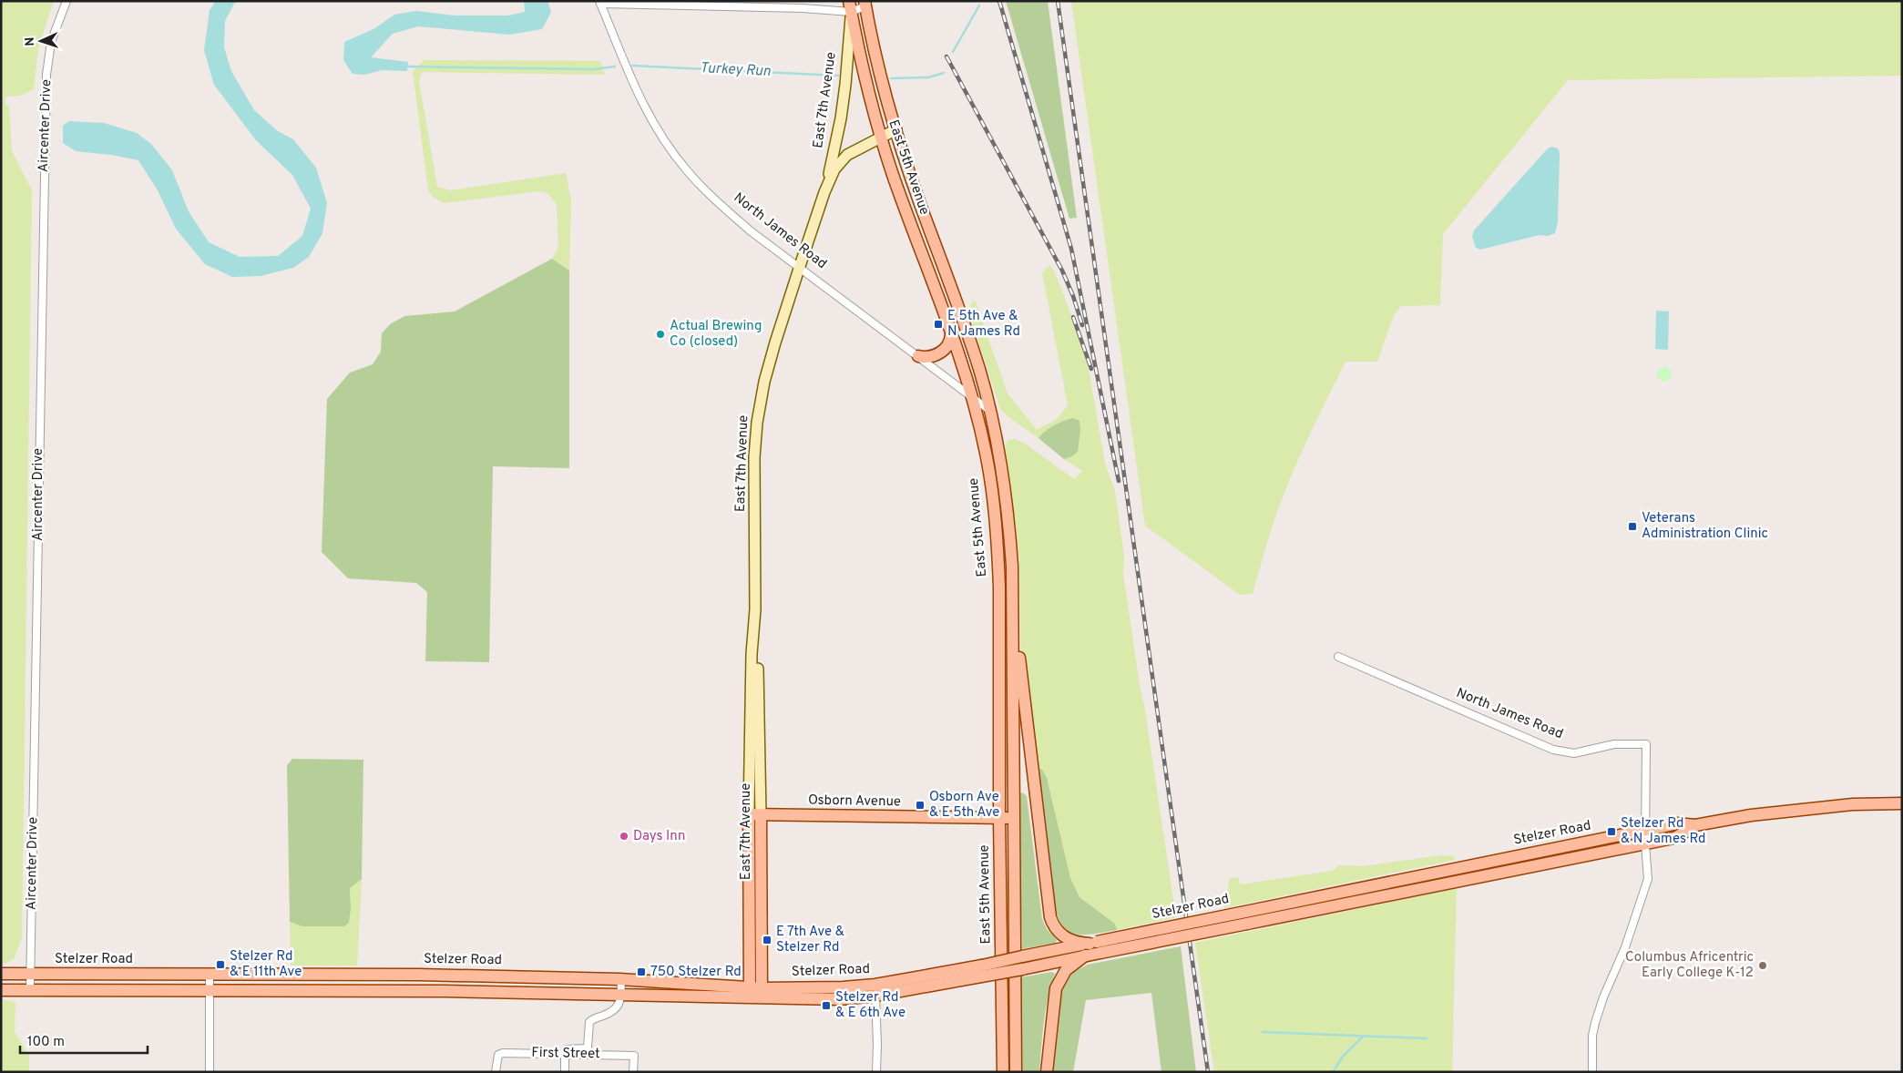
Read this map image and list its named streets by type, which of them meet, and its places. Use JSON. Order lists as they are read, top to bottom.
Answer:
{
  "streets": {
    "main road": [
      "East 7th Avenue",
      "East 5th Avenue",
      "Osborn Avenue",
      "Stelzer Road"
    ],
    "street": ["Aircenter Drive", "North James Road", "First Street"]
  },
  "crossings": [
    ["East 7th Avenue", "East 5th Avenue"],
    ["East 7th Avenue", "North James Road"],
    ["East 7th Avenue", "Osborn Avenue"],
    ["East 7th Avenue", "Stelzer Road"],
    ["Aircenter Drive", "Stelzer Road"],
    ["East 5th Avenue", "North James Road"],
    ["East 5th Avenue", "Osborn Avenue"],
    ["North James Road", "Stelzer Road"]
  ],
  "water": ["Turkey Run"],
  "places": {
    "transit": [
      "E 5th Ave & N James Rd",
      "Veterans Administration Clinic",
      "Osborn Ave & E 5th Ave",
      "Stelzer Rd & N James Rd",
      "E 7th Ave & Stelzer Rd",
      "Stelzer Rd & E 11th Ave",
      "750 Stelzer Rd",
      "Stelzer Rd & E 6th Ave"
    ],
    "other": ["Actual Brewing Co (closed)", "Days Inn", "Columbus Africentric Early College K-12"]
  },
  "scale_bar": "100 m",
  "north": "left"
}
